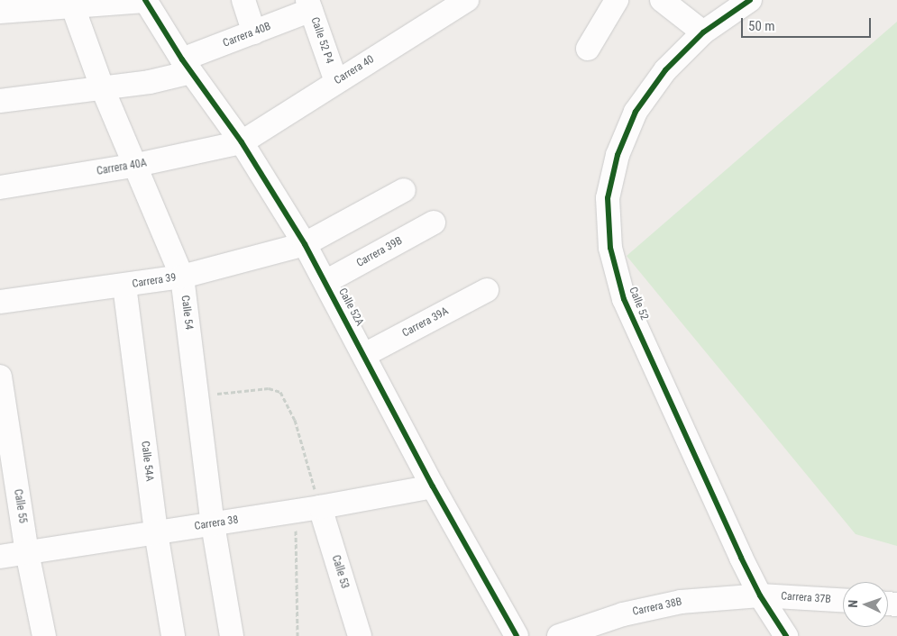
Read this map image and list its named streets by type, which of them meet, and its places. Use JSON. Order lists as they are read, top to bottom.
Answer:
{
  "streets": {
    "street": [
      "Carrera 40B",
      "Calle 52 P4",
      "Carrera 40",
      "Carrera 40A",
      "Carrera 39B",
      "Carrera 39",
      "Calle 52",
      "Calle 52A",
      "Calle 54",
      "Carrera 39A",
      "Calle 54A",
      "Calle 55",
      "Carrera 38",
      "Calle 53",
      "Carrera 37B",
      "Carrera 38B"
    ]
  },
  "crossings": [
    ["Carrera 40B", "Calle 52 P4"],
    ["Carrera 40B", "Calle 52A"],
    ["Carrera 40B", "Calle 54"],
    ["Calle 52 P4", "Carrera 40"],
    ["Carrera 40", "Carrera 40A"],
    ["Carrera 40", "Calle 52A"],
    ["Carrera 40A", "Calle 52A"],
    ["Carrera 40A", "Calle 54"],
    ["Carrera 39B", "Calle 52A"],
    ["Carrera 39", "Calle 52A"],
    ["Carrera 39", "Calle 54"],
    ["Carrera 39", "Calle 54A"],
    ["Calle 52", "Carrera 37B"],
    ["Calle 52", "Carrera 38B"],
    ["Calle 52A", "Carrera 39A"],
    ["Calle 52A", "Carrera 38"],
    ["Calle 54", "Carrera 38"],
    ["Calle 54A", "Carrera 38"],
    ["Calle 55", "Carrera 38"],
    ["Carrera 38", "Calle 53"],
    ["Carrera 37B", "Carrera 38B"]
  ],
  "scale_bar": "50 m",
  "north": "left"
}
